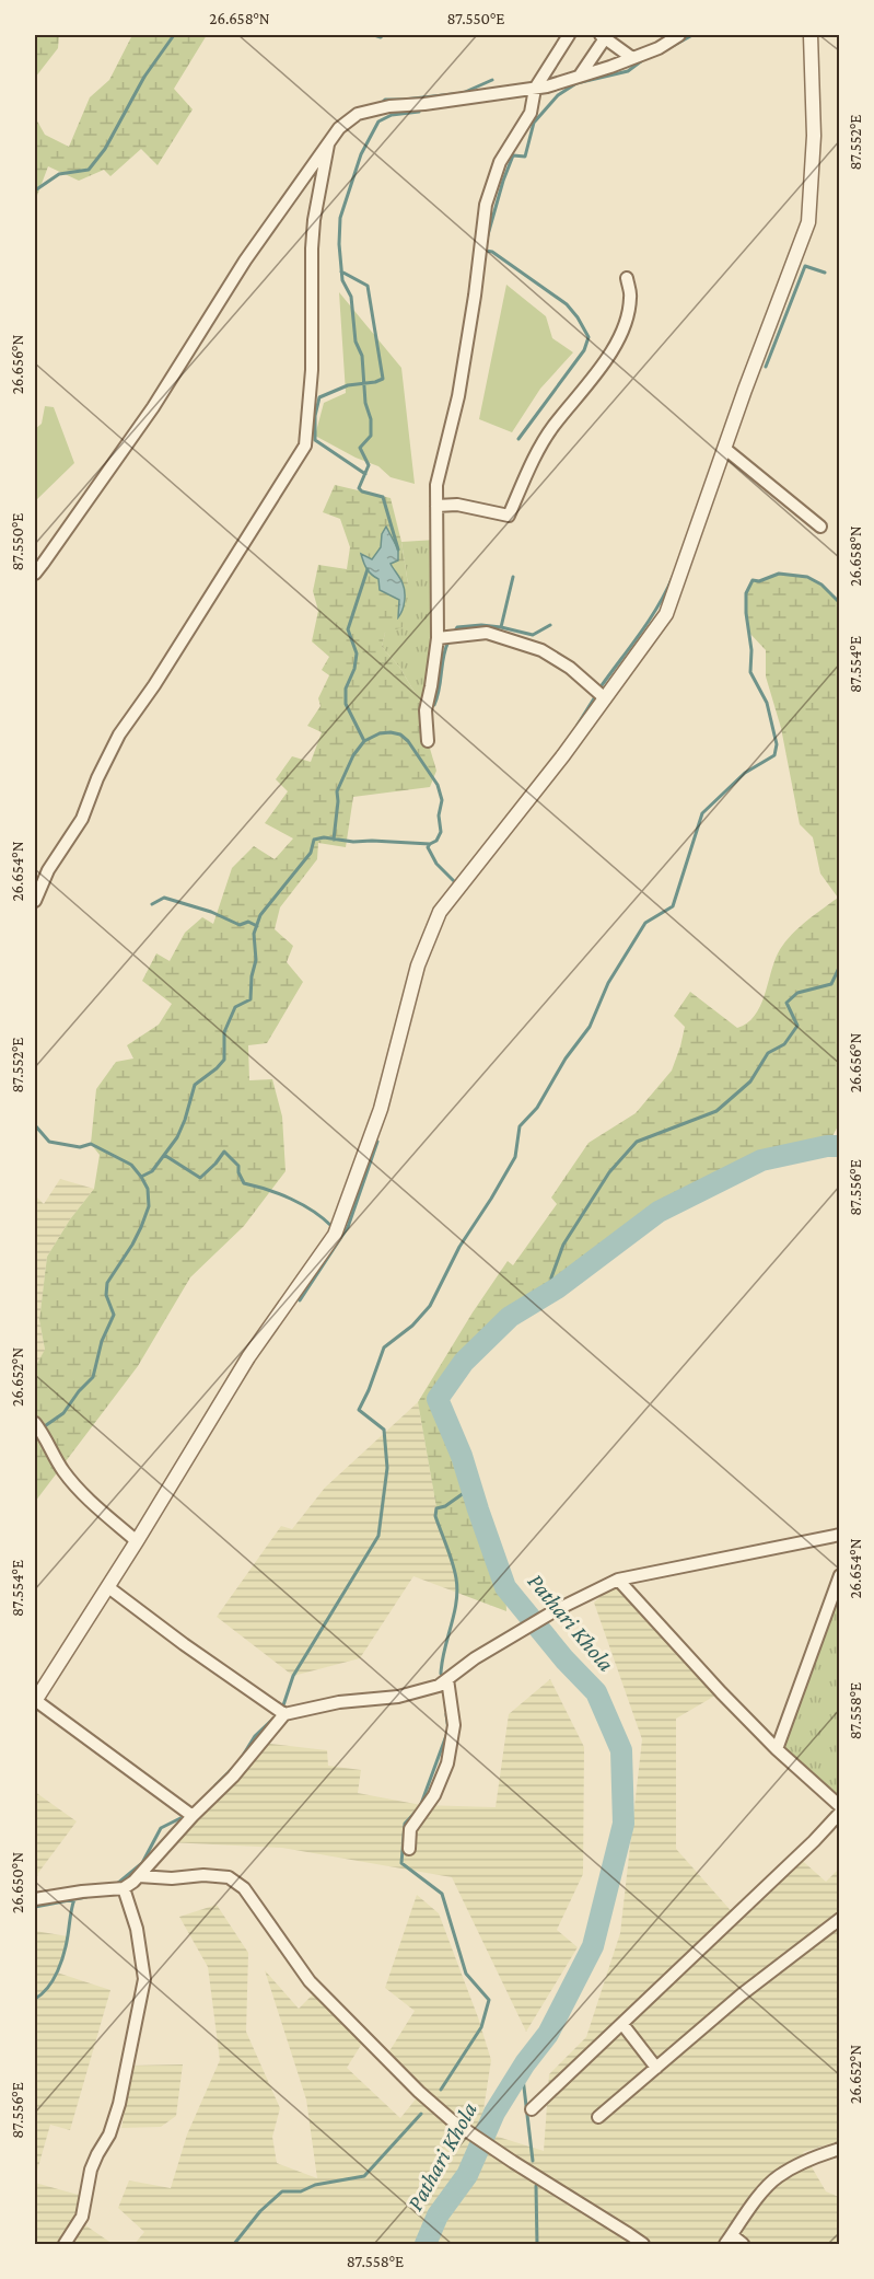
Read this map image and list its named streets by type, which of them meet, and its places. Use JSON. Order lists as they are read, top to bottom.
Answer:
{
  "water": ["Pathari Khola"],
  "coordinates": [
    "26.658°N",
    "87.550°E",
    "87.552°E",
    "26.656°N",
    "87.554°E",
    "26.654°N",
    "87.556°E",
    "26.652°N",
    "87.558°E",
    "26.650°N"
  ]
}
